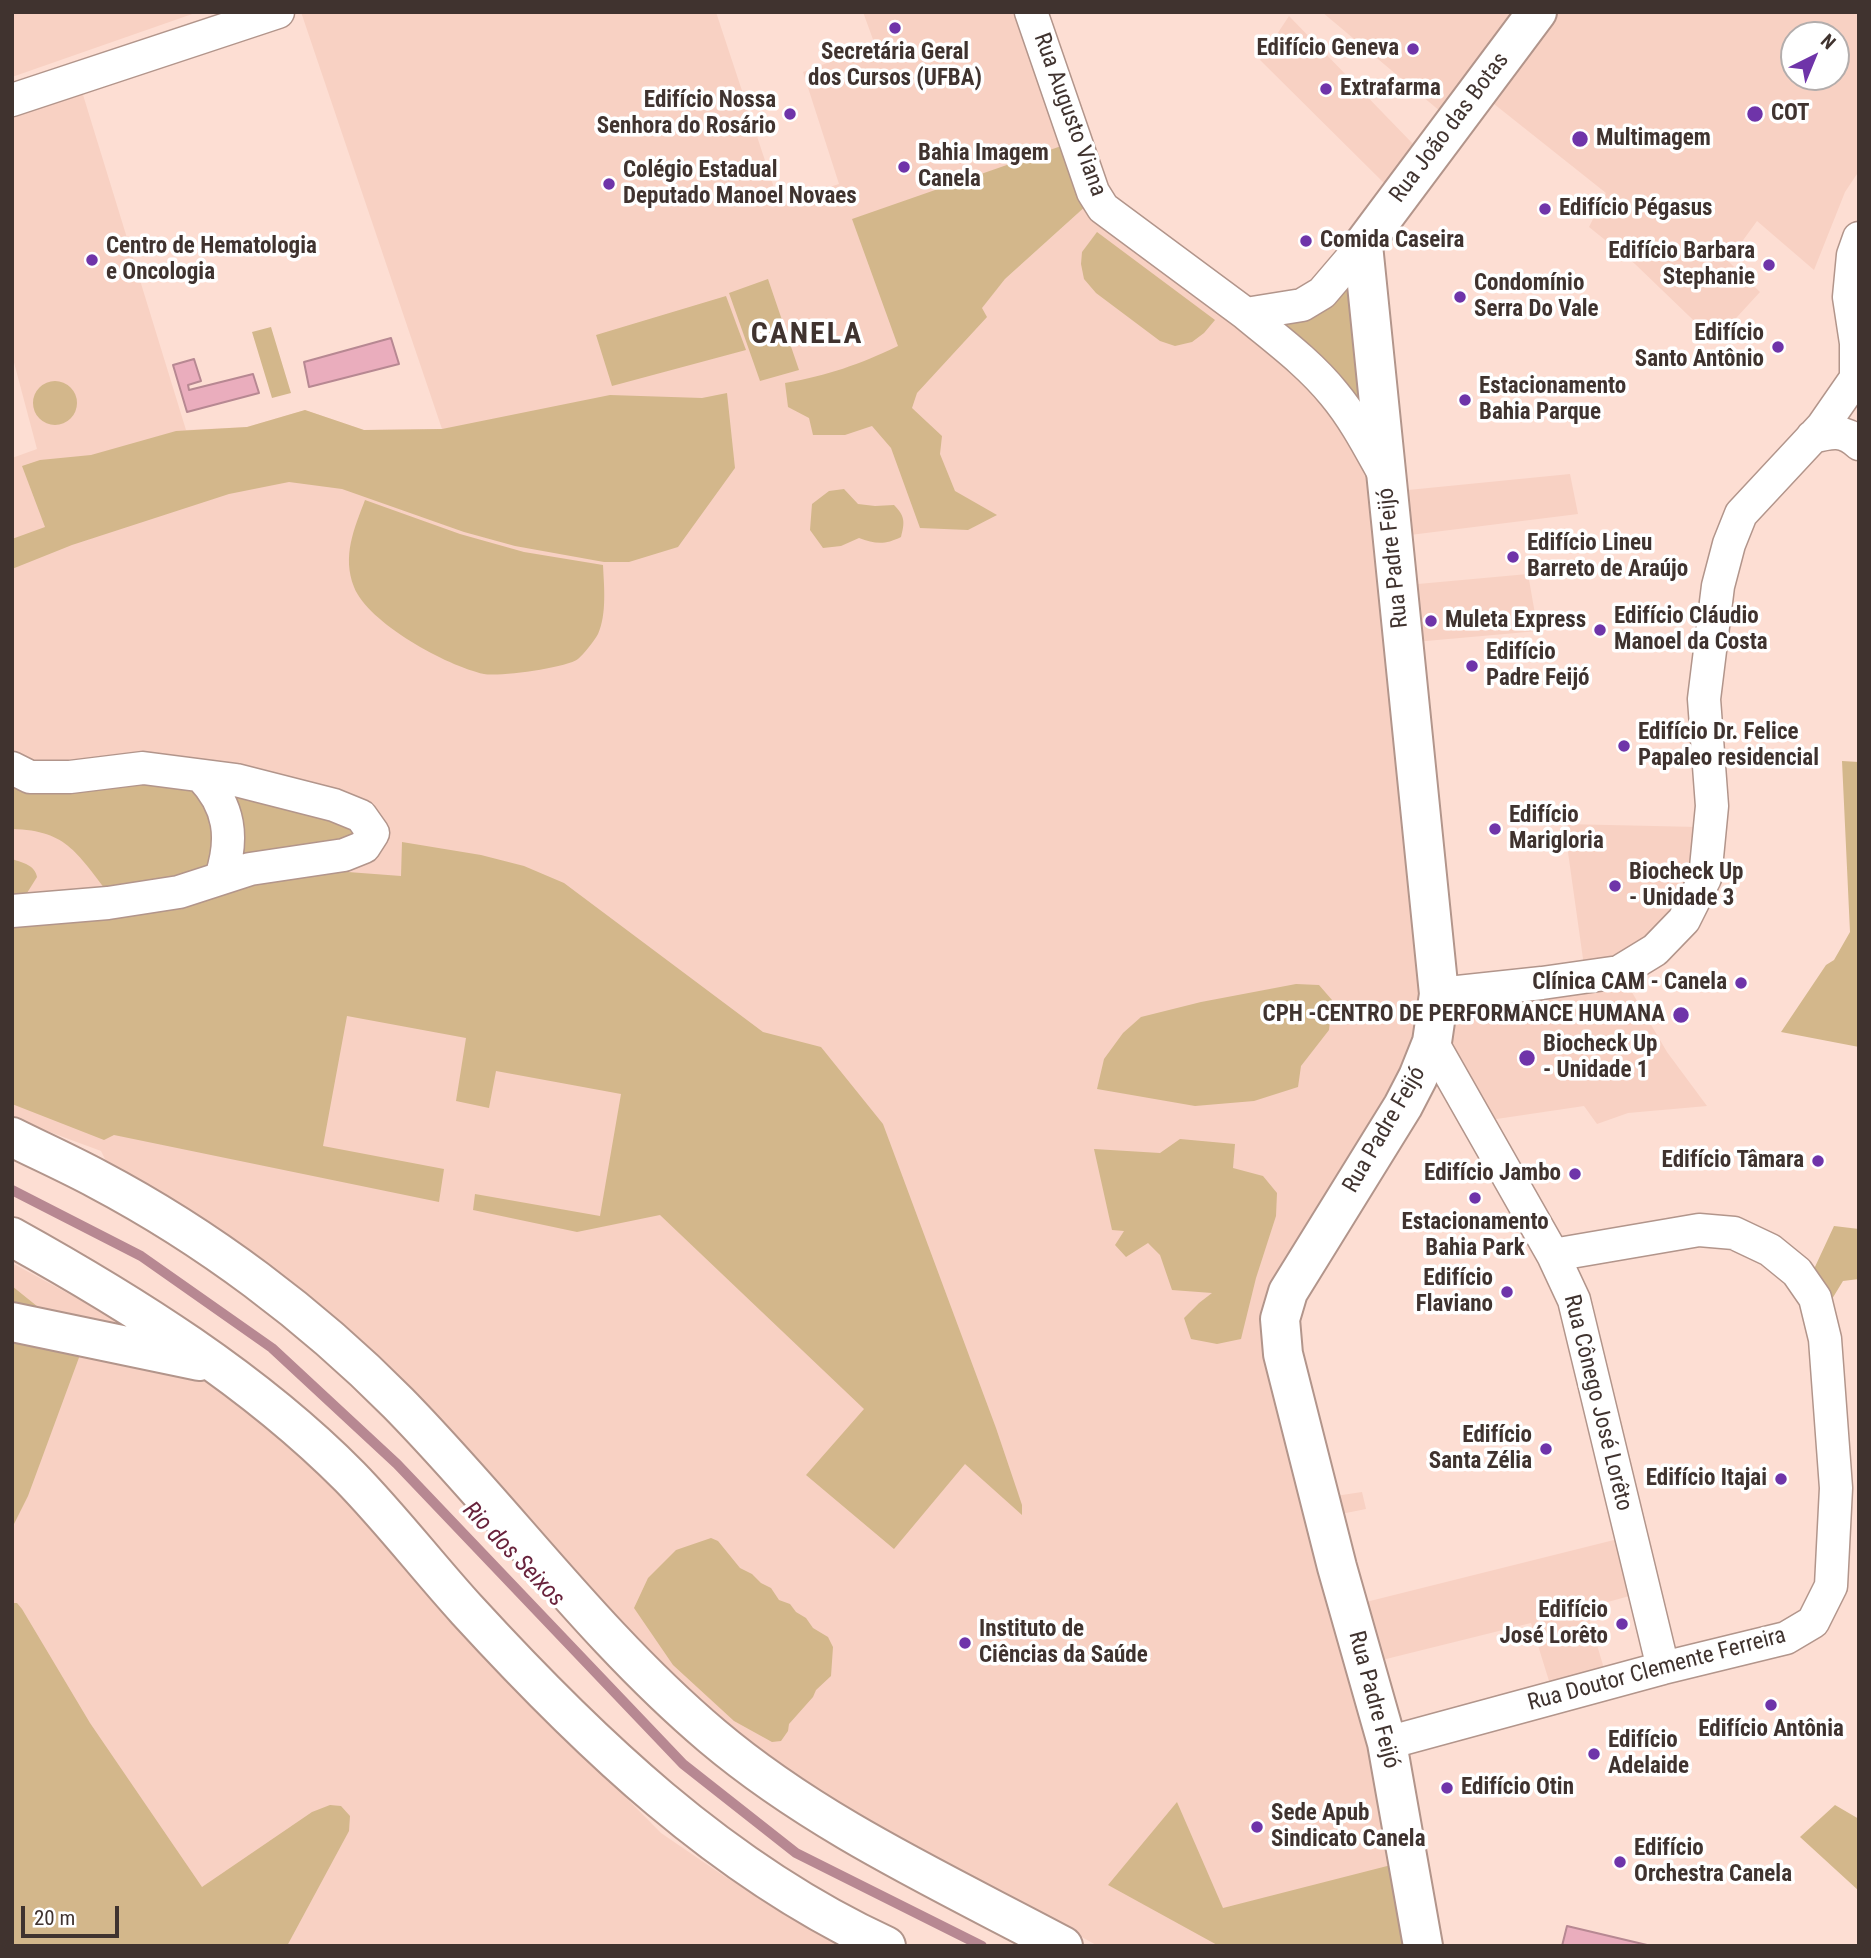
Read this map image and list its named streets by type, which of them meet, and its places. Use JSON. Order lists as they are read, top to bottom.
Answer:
{
  "streets": {
    "main road": ["Rua João das Botas", "Rua Padre Feijó"],
    "street": ["Rua Augusto Viana", "Rua Cônego José Lorêto", "Rua Doutor Clemente Ferreira"]
  },
  "crossings": [
    ["Rua Augusto Viana", "Rua Padre Feijó"],
    ["Rua João das Botas", "Rua Padre Feijó"],
    ["Rua Padre Feijó", "Rua Cônego José Lorêto"],
    ["Rua Padre Feijó", "Rua Doutor Clemente Ferreira"],
    ["Rua Cônego José Lorêto", "Rua Doutor Clemente Ferreira"]
  ],
  "districts": ["CANELA"],
  "water": ["Rio dos Seixos"],
  "places": [
    "Secretária Geral dos Cursos (UFBA)",
    "Edifício Geneva",
    "Extrafarma",
    "Edifício Nossa Senhora do Rosário",
    "COT",
    "Multimagem",
    "Bahia Imagem Canela",
    "Colégio Estadual Deputado Manoel Novaes",
    "Edifício Pégasus",
    "Comida Caseira",
    "Centro de Hematologia e Oncologia",
    "Edifício Barbara Stephanie",
    "Condomínio Serra Do Vale",
    "Edifício Santo Antônio",
    "Estacionamento Bahia Parque",
    "Edifício Lineu Barreto de Araújo",
    "Muleta Express",
    "Edifício Cláudio Manoel da Costa",
    "Edifício Padre Feijó",
    "Edifício Dr. Felice Papaleo residencial",
    "Edifício Marigloria",
    "Biocheck Up - Unidade 3",
    "Clínica CAM - Canela",
    "CPH -CENTRO DE PERFORMANCE HUMANA",
    "Biocheck Up - Unidade 1",
    "Edifício Tâmara",
    "Edifício Jambo",
    "Estacionamento Bahia Park",
    "Edifício Flaviano",
    "Edifício Santa Zélia",
    "Edifício Itajai",
    "Edifício José Lorêto",
    "Instituto de Ciências da Saúde",
    "Edifício Antônia",
    "Edifício Adelaide",
    "Edifício Otin",
    "Sede Apub Sindicato Canela",
    "Edifício Orchestra Canela"
  ],
  "scale_bar": "20 m",
  "north": "top right"
}
